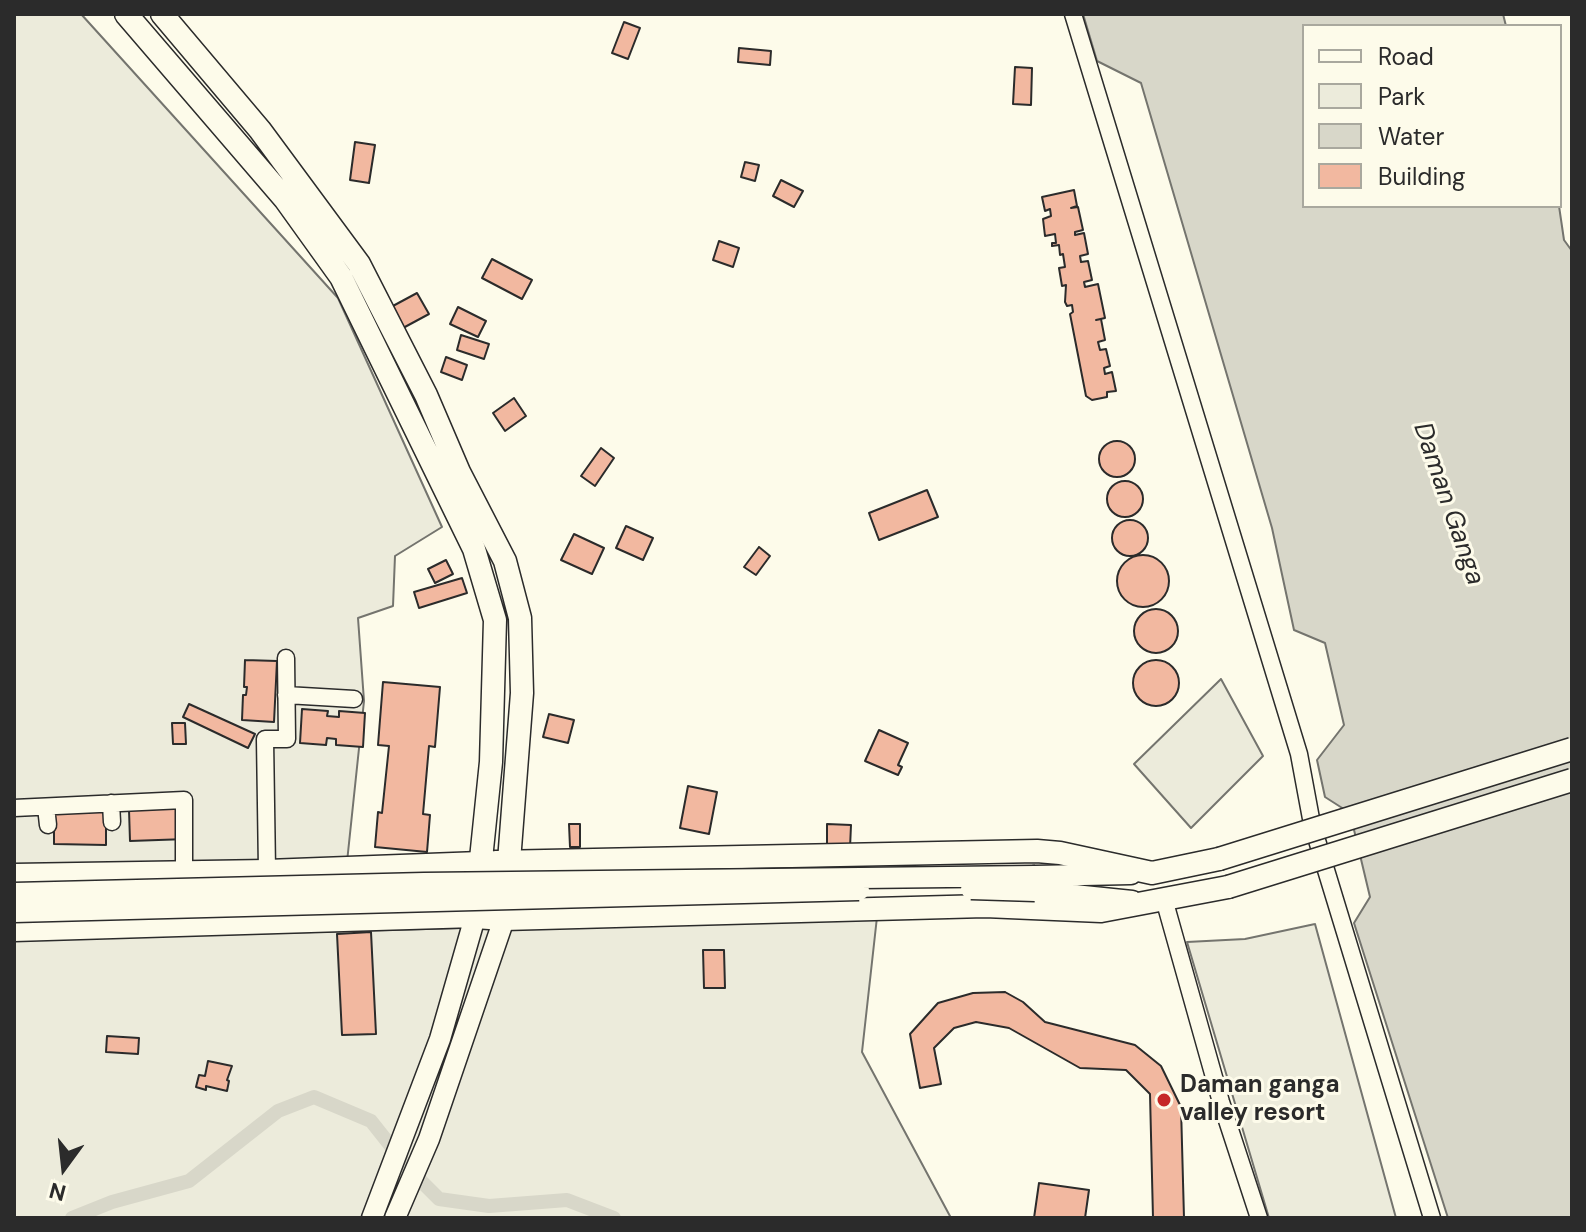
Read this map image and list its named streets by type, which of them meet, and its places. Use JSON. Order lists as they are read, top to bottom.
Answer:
{
  "water": ["Daman Ganga"],
  "places": ["Daman ganga valley resort"],
  "legend": [
    "Road",
    "Park",
    "Water",
    "Building"
  ],
  "north": "bottom"
}
